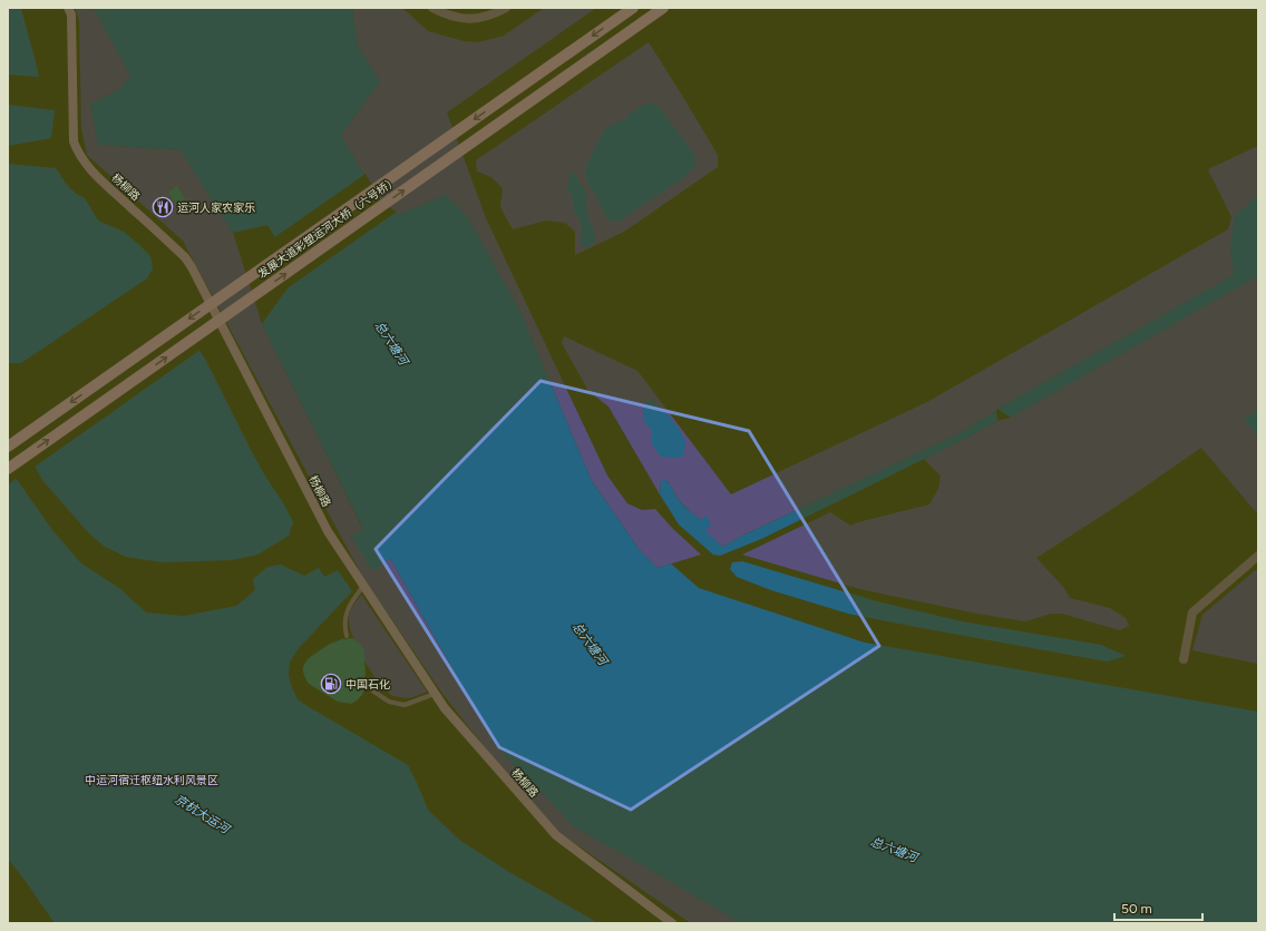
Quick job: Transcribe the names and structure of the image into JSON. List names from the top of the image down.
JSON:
{
  "streets": {
    "main road": ["发展大道彩塑运河大桥（六号桥）"],
    "street": ["杨柳路"]
  },
  "water": ["总六塘河", "京杭大运河"],
  "parks": ["中运河宿迁枢纽水利风景区"],
  "places": {
    "restaurant": ["运河人家农家乐"],
    "fuel station": ["中国石化"]
  },
  "scale_bar": "50 m"
}
